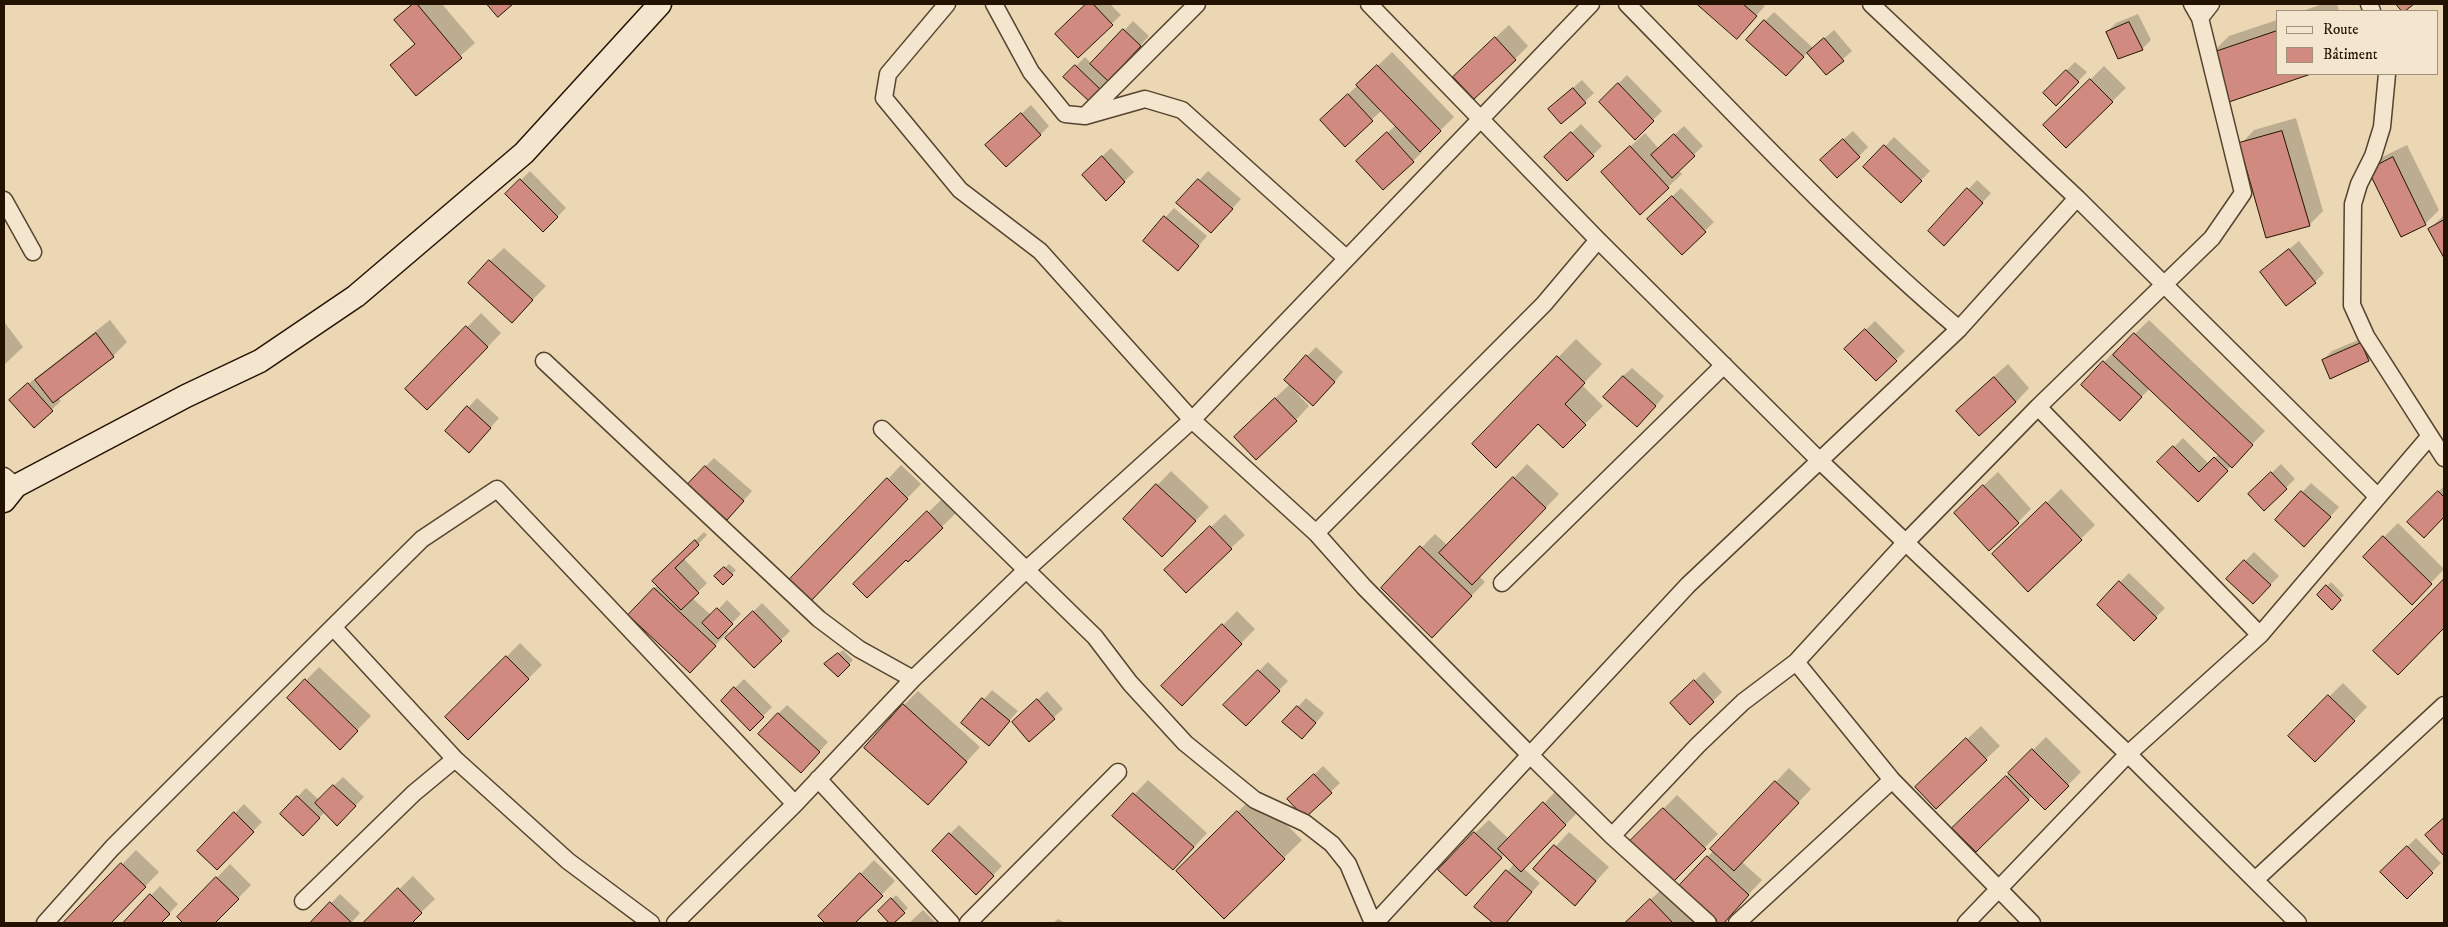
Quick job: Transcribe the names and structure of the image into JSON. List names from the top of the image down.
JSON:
{
  "legend": ["Route", "Bâtiment"]
}
